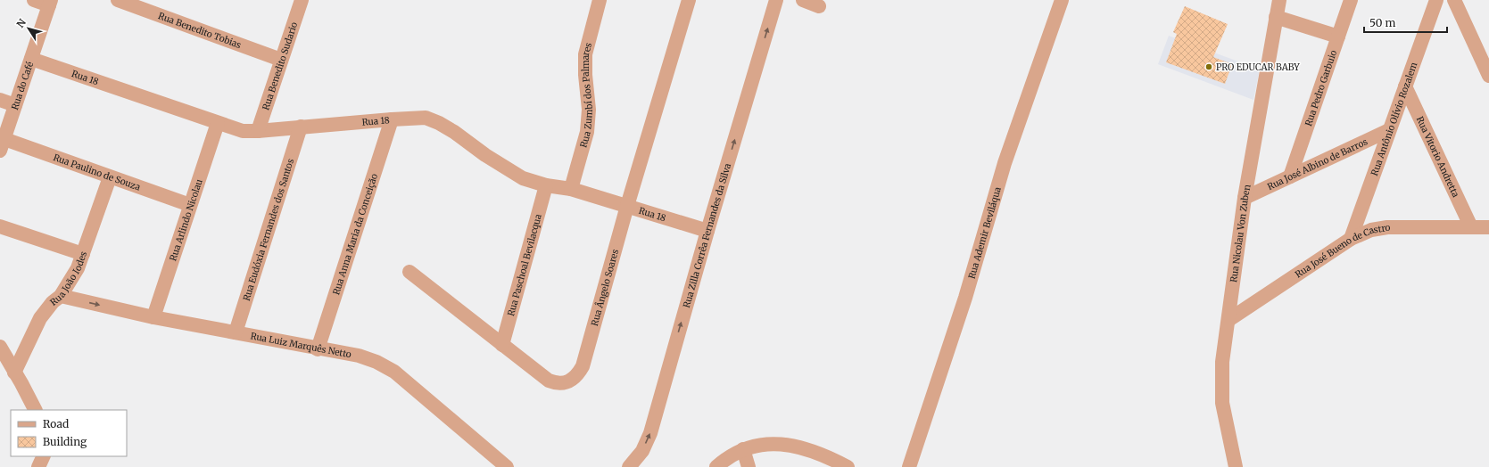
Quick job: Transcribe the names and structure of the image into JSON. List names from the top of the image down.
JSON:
{
  "streets": {
    "street": [
      "Rua Benedito Tobias",
      "Rua Benedito Sudario",
      "Rua 18",
      "Rua do Café",
      "Rua Pedro Garbuio",
      "Rua Zumbí dos Palmares",
      "Rua Antônio Olívio Rozalem",
      "Rua Vitorio Andretta",
      "Rua José Albino de Barros",
      "Rua Paulino de Souza",
      "Rua Arlindo Nicolau",
      "Rua Eudóxia Fernandes dos Santos",
      "Rua Ademir Beviláqua",
      "Rua Nicolau Von Zuben",
      "Rua Anna Maria da Conceição",
      "Rua Zilla Corrêa Fernandes da Silva",
      "Rua José Bueno de Castro",
      "Rua Paschoal Bevilacqua",
      "Rua João Iodes",
      "Rua Ângelo Soares",
      "Rua Luiz Marquês Netto"
    ]
  },
  "crossings": [
    ["Rua Benedito Tobias", "Rua Benedito Sudario"],
    ["Rua Benedito Sudario", "Rua 18"],
    ["Rua 18", "Rua do Café"],
    ["Rua 18", "Rua Zumbí dos Palmares"],
    ["Rua 18", "Rua Arlindo Nicolau"],
    ["Rua 18", "Rua Eudóxia Fernandes dos Santos"],
    ["Rua 18", "Rua Anna Maria da Conceição"],
    ["Rua 18", "Rua Zilla Corrêa Fernandes da Silva"],
    ["Rua 18", "Rua Paschoal Bevilacqua"],
    ["Rua 18", "Rua Ângelo Soares"],
    ["Rua do Café", "Rua Paulino de Souza"],
    ["Rua Pedro Garbuio", "Rua José Albino de Barros"],
    ["Rua Antônio Olívio Rozalem", "Rua Vitorio Andretta"],
    ["Rua Antônio Olívio Rozalem", "Rua José Albino de Barros"],
    ["Rua Antônio Olívio Rozalem", "Rua José Bueno de Castro"],
    ["Rua Vitorio Andretta", "Rua José Bueno de Castro"],
    ["Rua José Albino de Barros", "Rua Nicolau Von Zuben"],
    ["Rua Paulino de Souza", "Rua Arlindo Nicolau"],
    ["Rua Paulino de Souza", "Rua João Iodes"],
    ["Rua Arlindo Nicolau", "Rua Luiz Marquês Netto"],
    ["Rua Eudóxia Fernandes dos Santos", "Rua Luiz Marquês Netto"],
    ["Rua Nicolau Von Zuben", "Rua José Bueno de Castro"],
    ["Rua Anna Maria da Conceição", "Rua Luiz Marquês Netto"],
    ["Rua Paschoal Bevilacqua", "Rua Ângelo Soares"],
    ["Rua João Iodes", "Rua Luiz Marquês Netto"]
  ],
  "one_way": ["Rua Zilla Corrêa Fernandes da Silva"],
  "places": ["PRO EDUCAR BABY"],
  "legend": ["Road", "Building"],
  "scale_bar": "50 m",
  "north": "top left"
}
